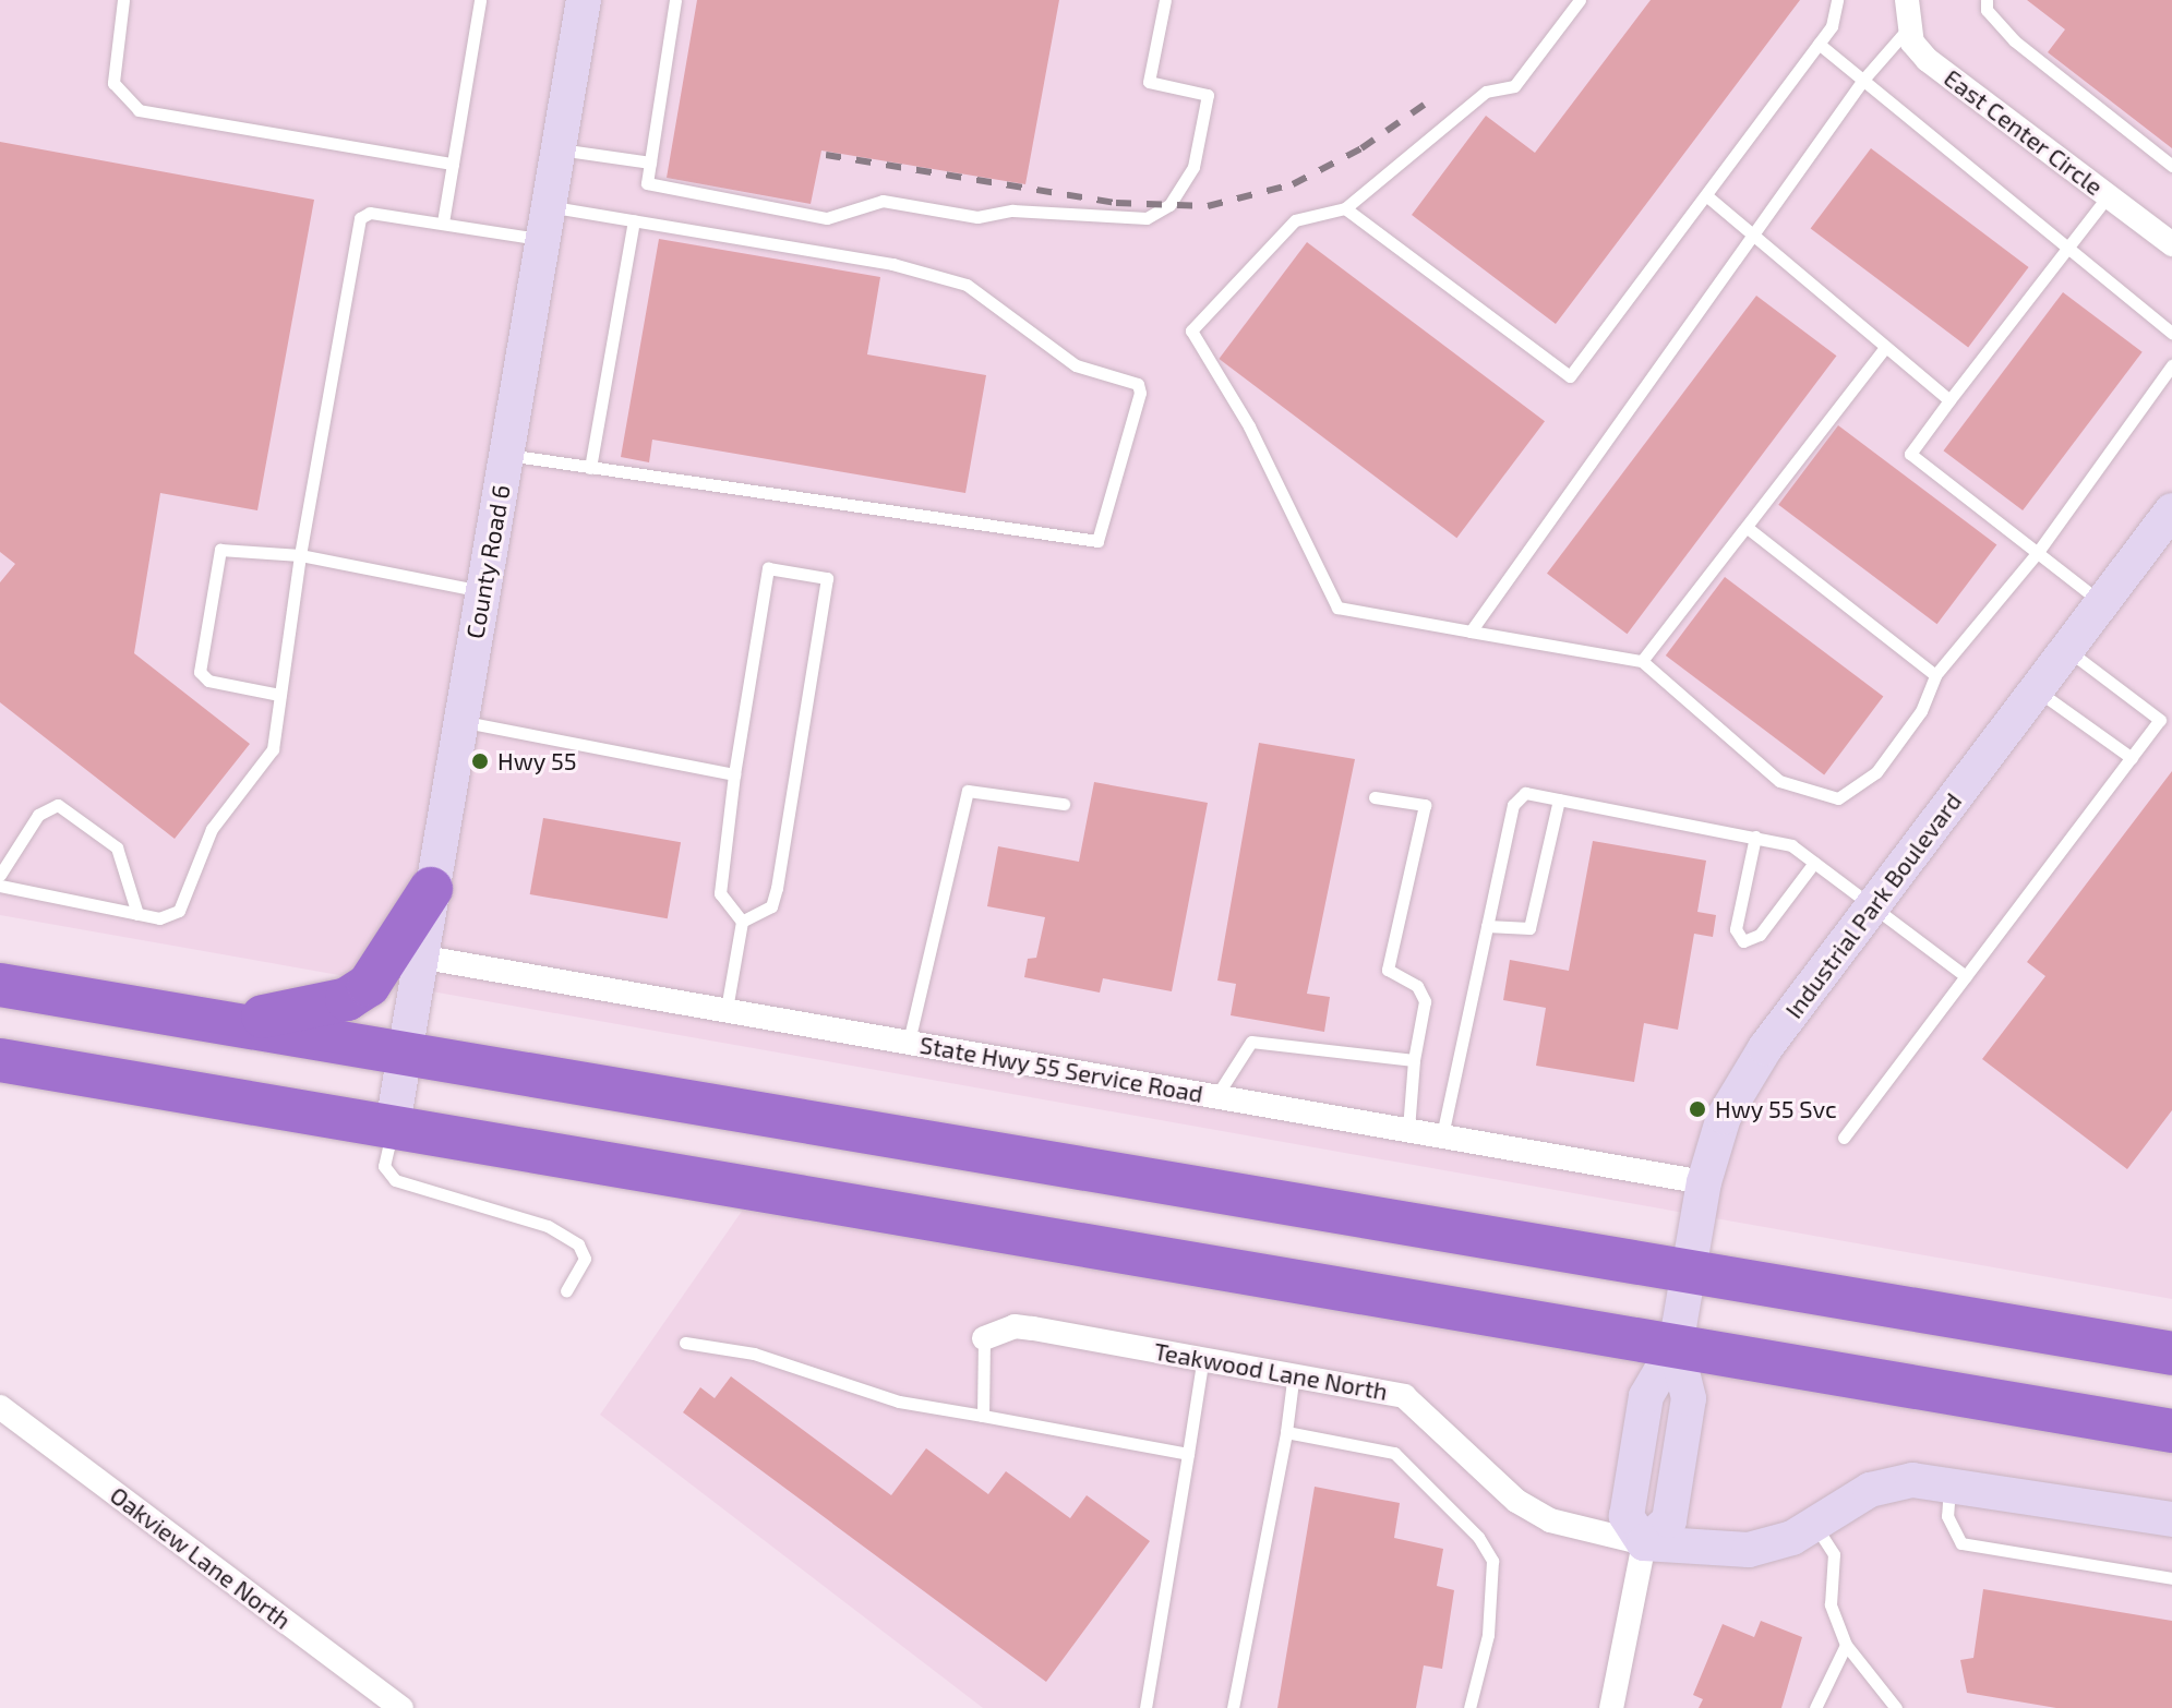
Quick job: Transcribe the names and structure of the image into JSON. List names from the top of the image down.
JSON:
{
  "streets": {
    "street": [
      "East Center Circle",
      "County Road 6",
      "Industrial Park Boulevard",
      "State Hwy 55 Service Road",
      "Teakwood Lane North",
      "Oakview Lane North"
    ]
  },
  "crossings": [
    ["County Road 6", "State Hwy 55 Service Road"],
    ["Industrial Park Boulevard", "State Hwy 55 Service Road"],
    ["Industrial Park Boulevard", "Teakwood Lane North"]
  ],
  "places": ["Hwy 55", "Hwy 55 Svc"]
}
